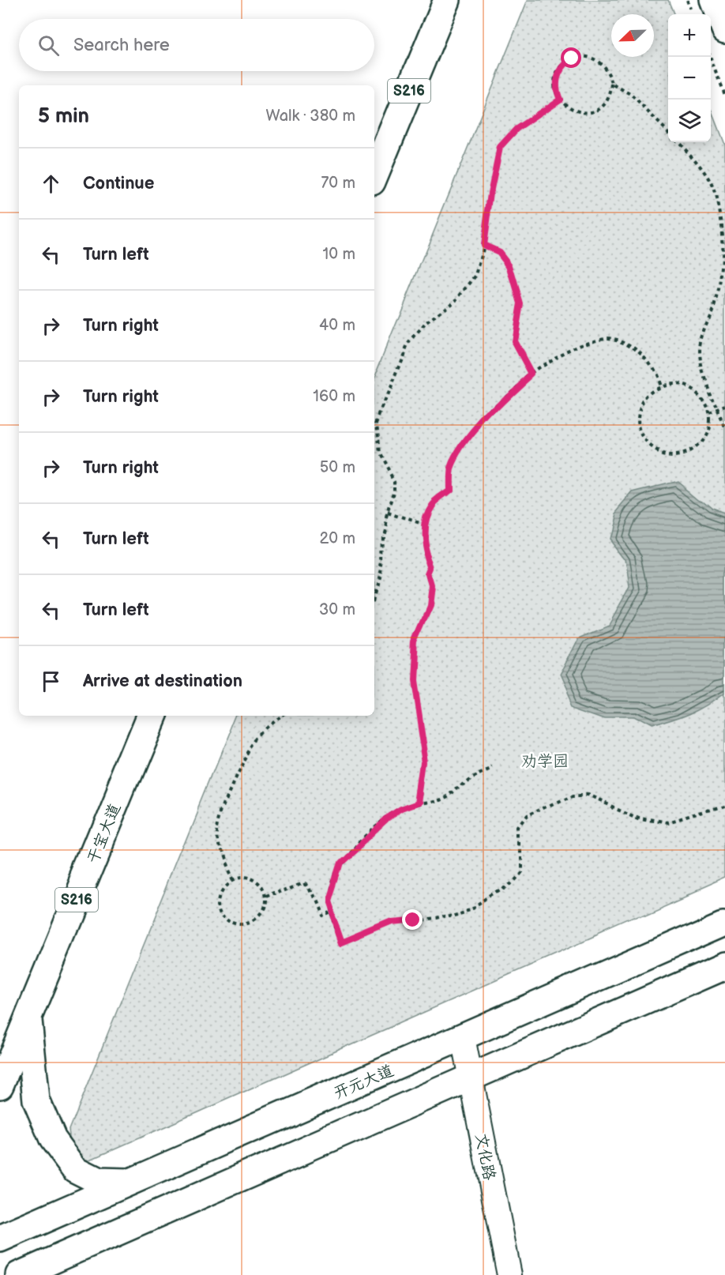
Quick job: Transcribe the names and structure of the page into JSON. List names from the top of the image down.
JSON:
{
  "streets": {
    "main road": ["S216", "干宝大道", "开元大道"],
    "street": ["文化路"]
  },
  "crossings": [
    ["开元大道", "文化路"]
  ],
  "parks": ["劝学园"],
  "north": "bottom left",
  "page": {
    "map_buttons": ["+", "−"],
    "search": "Search here",
    "heading": ["5 min", "Walk · 380 m"],
    "list": [
      ["Continue", "70 m"],
      ["Turn left", "10 m"],
      ["Turn right", "40 m"],
      ["Turn right", "160 m"],
      ["Turn right", "50 m"],
      ["Turn left", "20 m"],
      ["Turn left", "30 m"],
      "Arrive at destination"
    ]
  }
}
